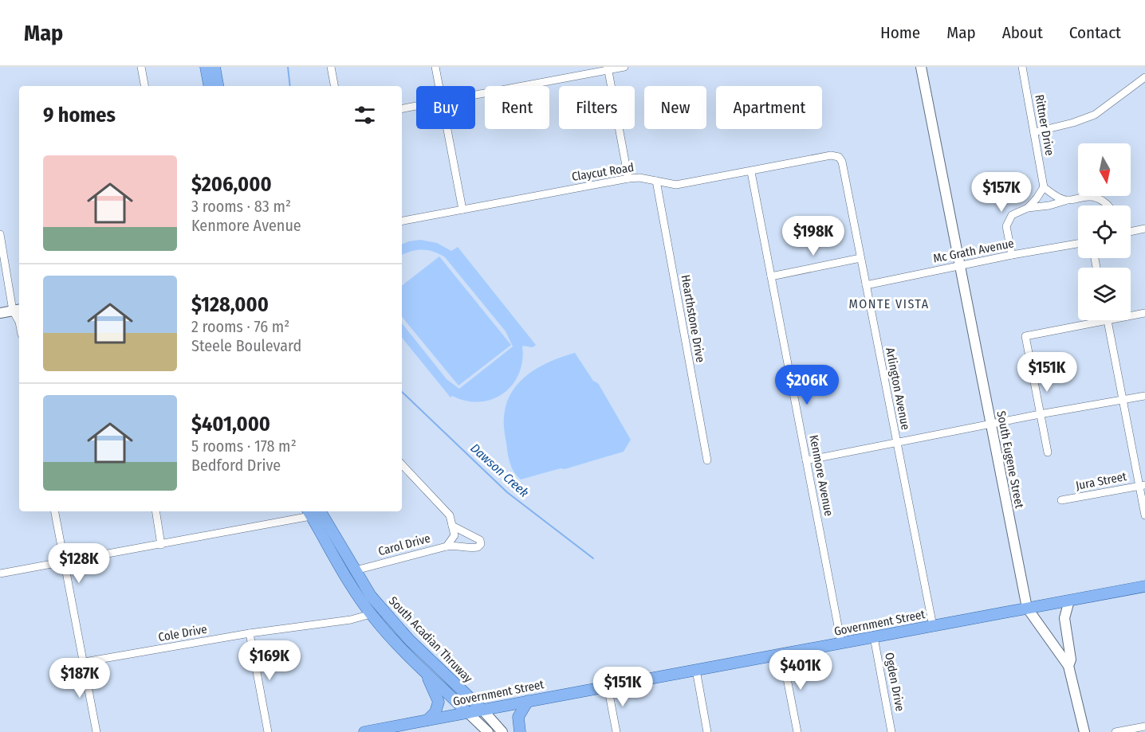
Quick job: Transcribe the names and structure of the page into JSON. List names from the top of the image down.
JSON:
{
  "streets": {
    "main road": ["Government Street", "South Acadian Thruway"],
    "street": [
      "Rittner Drive",
      "Claycut Road",
      "Mc Grath Avenue",
      "Hearthstone Drive",
      "Arlington Avenue",
      "South Eugene Street",
      "Kenmore Avenue",
      "Jura Street",
      "Carol Drive",
      "Cole Drive",
      "Ogden Drive"
    ]
  },
  "crossings": [
    ["Claycut Road", "Hearthstone Drive"],
    ["Claycut Road", "Arlington Avenue"],
    ["Claycut Road", "Kenmore Avenue"],
    ["Mc Grath Avenue", "Arlington Avenue"],
    ["Mc Grath Avenue", "South Eugene Street"],
    ["Arlington Avenue", "Government Street"],
    ["South Eugene Street", "Government Street"],
    ["Kenmore Avenue", "Government Street"],
    ["Carol Drive", "South Acadian Thruway"],
    ["Government Street", "South Acadian Thruway"],
    ["Government Street", "Ogden Drive"],
    ["Cole Drive", "South Acadian Thruway"]
  ],
  "districts": ["MONTE VISTA"],
  "water": ["Dawson Creek"],
  "north": "bottom",
  "page": {
    "header": "Map",
    "nav": [
      "Home",
      "Map",
      "About",
      "Contact"
    ],
    "chip": [
      "Buy",
      "Rent",
      "Filters",
      "New",
      "Apartment"
    ],
    "heading": "9 homes",
    "list": [
      {
        "name": "$206,000",
        "note": "3 rooms · 83 m² · Kenmore Avenue"
      },
      {
        "name": "$128,000",
        "note": "2 rooms · 76 m² · Steele Boulevard"
      },
      {
        "name": "$401,000",
        "note": "5 rooms · 178 m² · Bedford Drive"
      }
    ],
    "price": [
      "$157K",
      "$198K",
      "$151K",
      "$206K",
      "$128K",
      "$169K",
      "$401K",
      "$187K",
      "$151K"
    ]
  }
}
